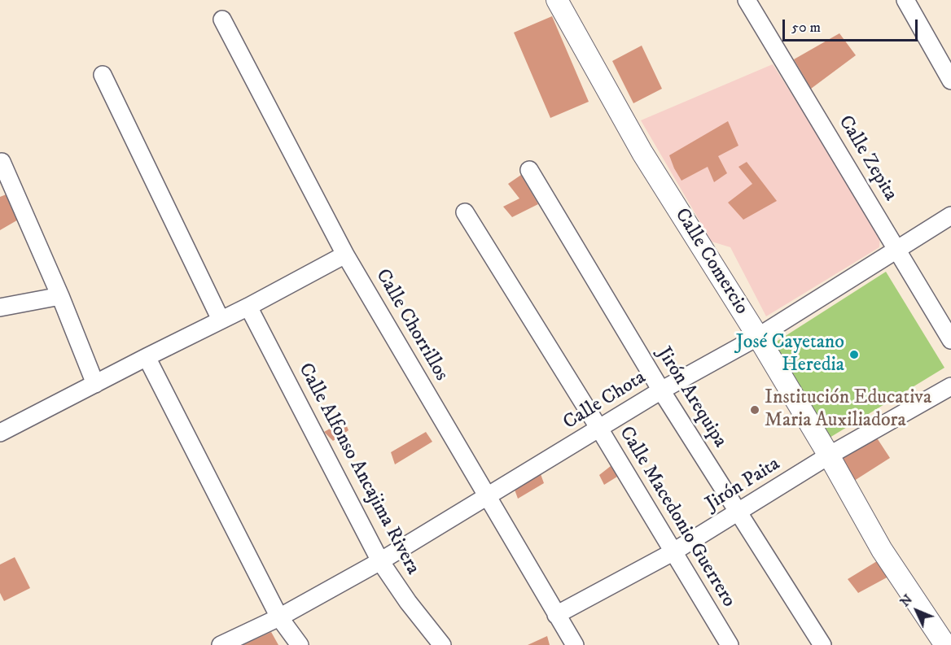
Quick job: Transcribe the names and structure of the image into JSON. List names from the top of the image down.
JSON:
{
  "streets": {
    "street": [
      "Calle Zepita",
      "Calle Comercio",
      "Calle Chorrillos",
      "Jirón Arequipa",
      "Calle Chota",
      "Calle Alfonso Ancajima Rivera",
      "Jirón Paita",
      "Calle Macedonio Guerrero"
    ]
  },
  "crossings": [
    ["Calle Zepita", "Calle Chota"],
    ["Calle Comercio", "Calle Chota"],
    ["Calle Comercio", "Jirón Paita"],
    ["Calle Chorrillos", "Calle Chota"],
    ["Calle Chorrillos", "Jirón Paita"],
    ["Jirón Arequipa", "Calle Chota"],
    ["Jirón Arequipa", "Jirón Paita"],
    ["Calle Chota", "Calle Alfonso Ancajima Rivera"],
    ["Calle Chota", "Calle Macedonio Guerrero"],
    ["Jirón Paita", "Calle Macedonio Guerrero"]
  ],
  "places": ["José Cayetano Heredia", "Institución Educativa Maria Auxiliadora"],
  "scale_bar": "50 m",
  "north": "top left"
}
